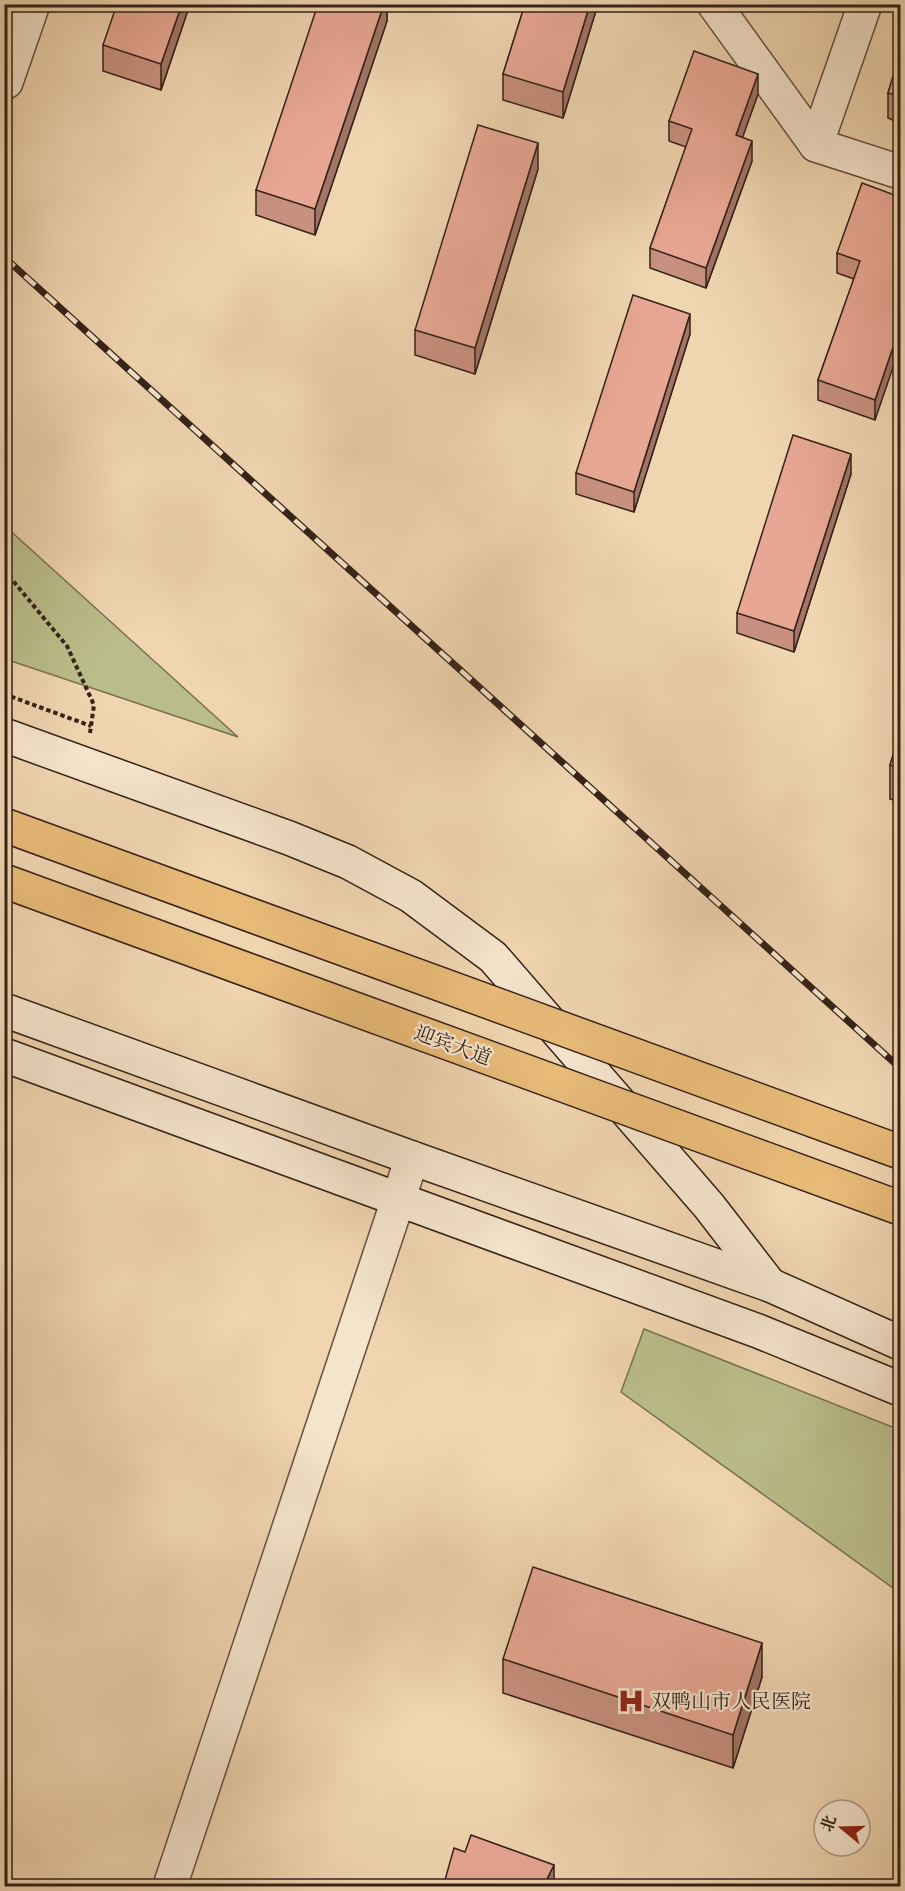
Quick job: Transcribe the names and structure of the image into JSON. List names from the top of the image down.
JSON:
{
  "streets": {
    "main road": ["迎宾大道"]
  },
  "places": {
    "hospital": ["双鸭山市人民医院"]
  },
  "north": "left"
}
